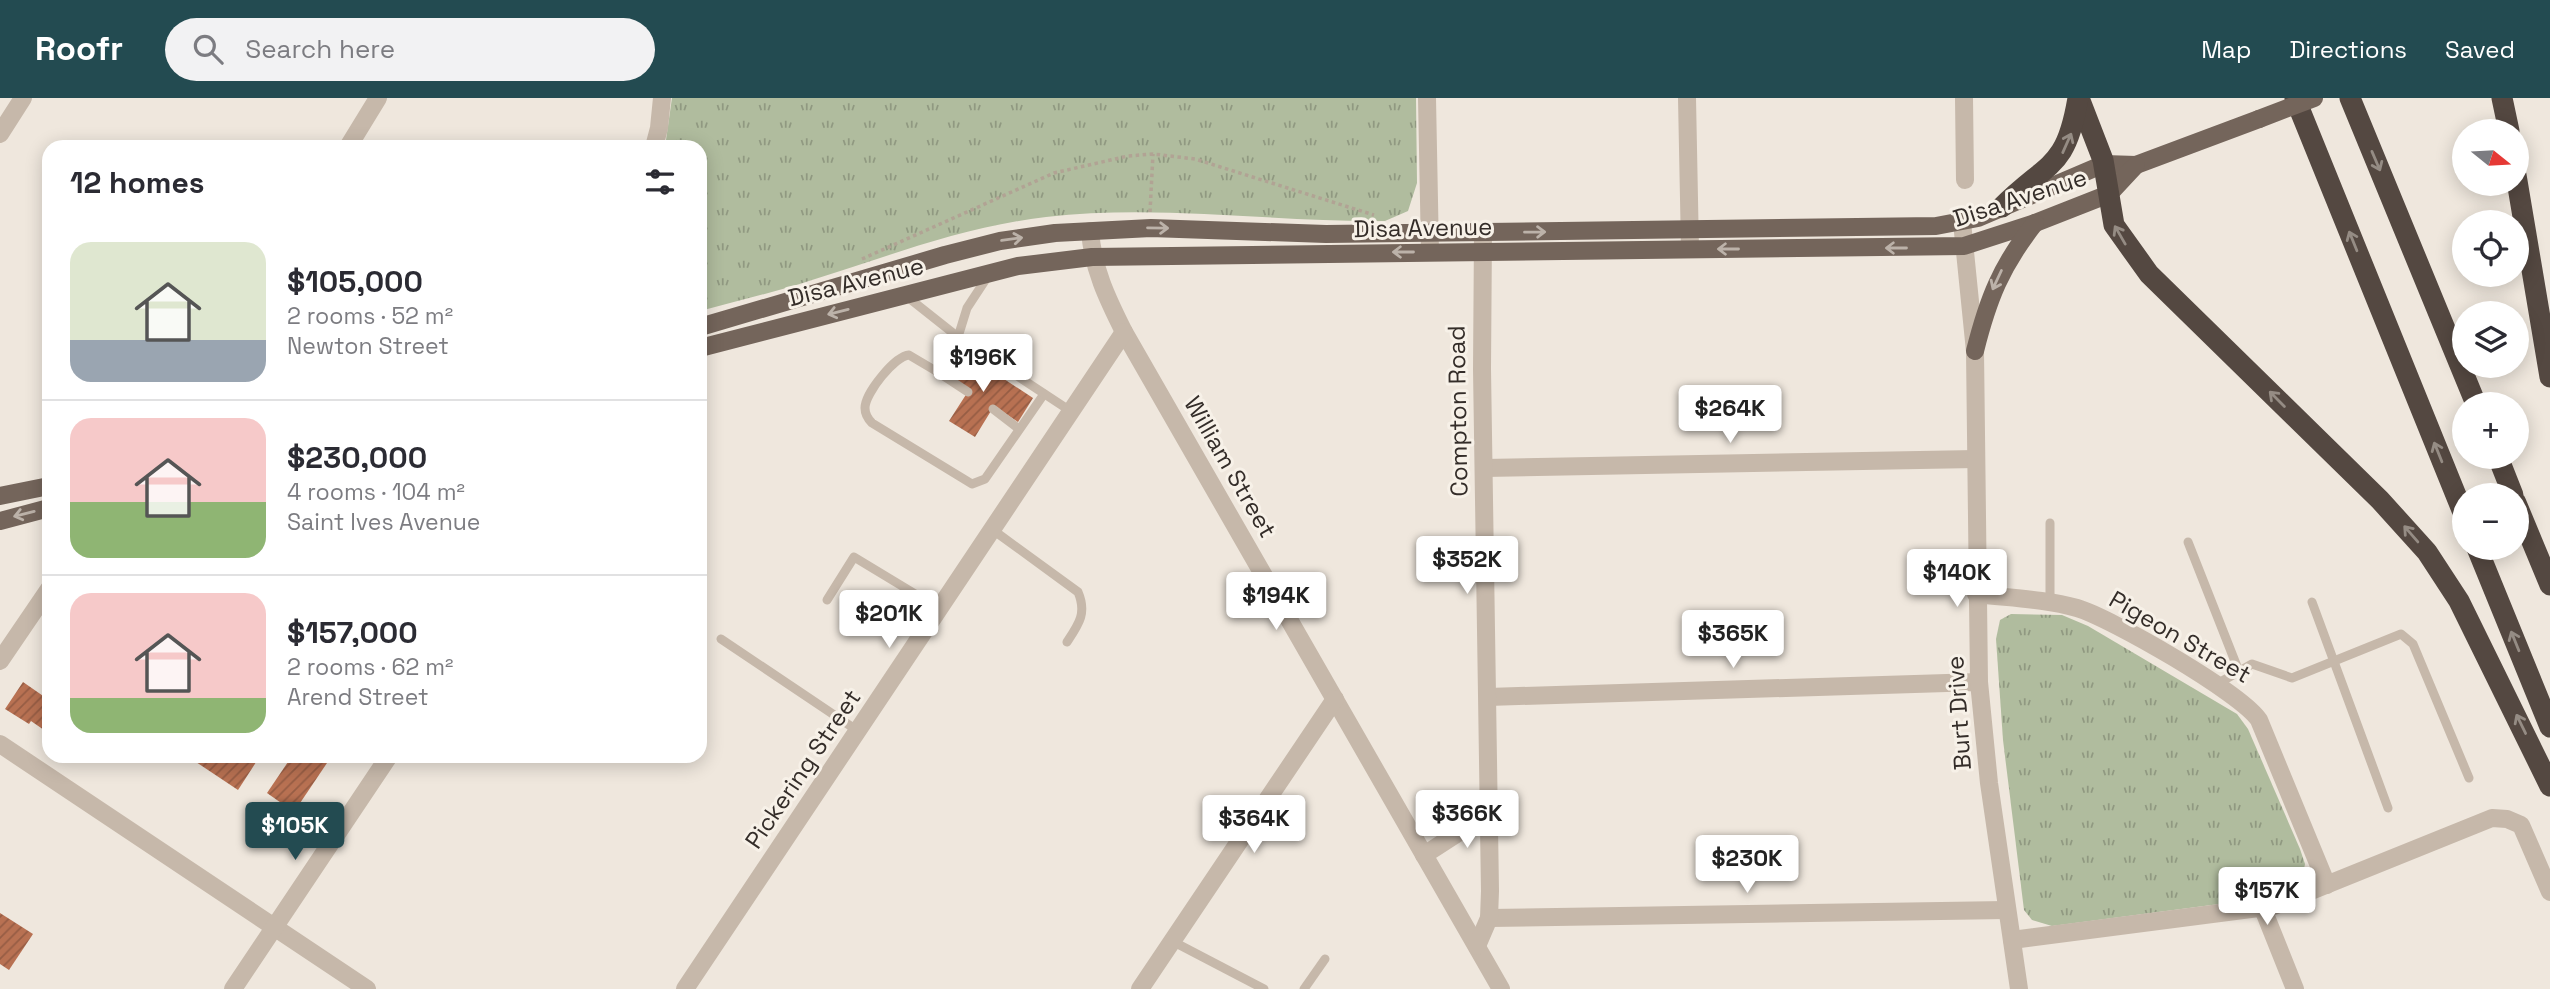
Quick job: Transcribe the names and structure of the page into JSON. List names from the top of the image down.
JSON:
{
  "streets": {
    "main road": ["Disa Avenue"],
    "street": [
      "Compton Road",
      "William Street",
      "Pigeon Street",
      "Burt Drive",
      "Pickering Street"
    ]
  },
  "crossings": [
    ["Disa Avenue", "Compton Road"],
    ["Disa Avenue", "William Street"],
    ["Disa Avenue", "Burt Drive"],
    ["Compton Road", "William Street"],
    ["William Street", "Pickering Street"],
    ["Pigeon Street", "Burt Drive"]
  ],
  "north": "right",
  "page": {
    "header": "Roofr",
    "search": "Search here",
    "nav": ["Map", "Directions", "Saved"],
    "map_buttons": ["+", "−"],
    "heading": "12 homes",
    "list": [
      {
        "name": "$105,000",
        "note": "2 rooms · 52 m² · Newton Street"
      },
      {
        "name": "$230,000",
        "note": "4 rooms · 104 m² · Saint Ives Avenue"
      },
      {
        "name": "$157,000",
        "note": "2 rooms · 62 m² · Arend Street"
      }
    ],
    "price": [
      "$196K",
      "$264K",
      "$352K",
      "$140K",
      "$194K",
      "$201K",
      "$365K",
      "$366K",
      "$364K",
      "$105K",
      "$230K",
      "$157K"
    ]
  }
}
